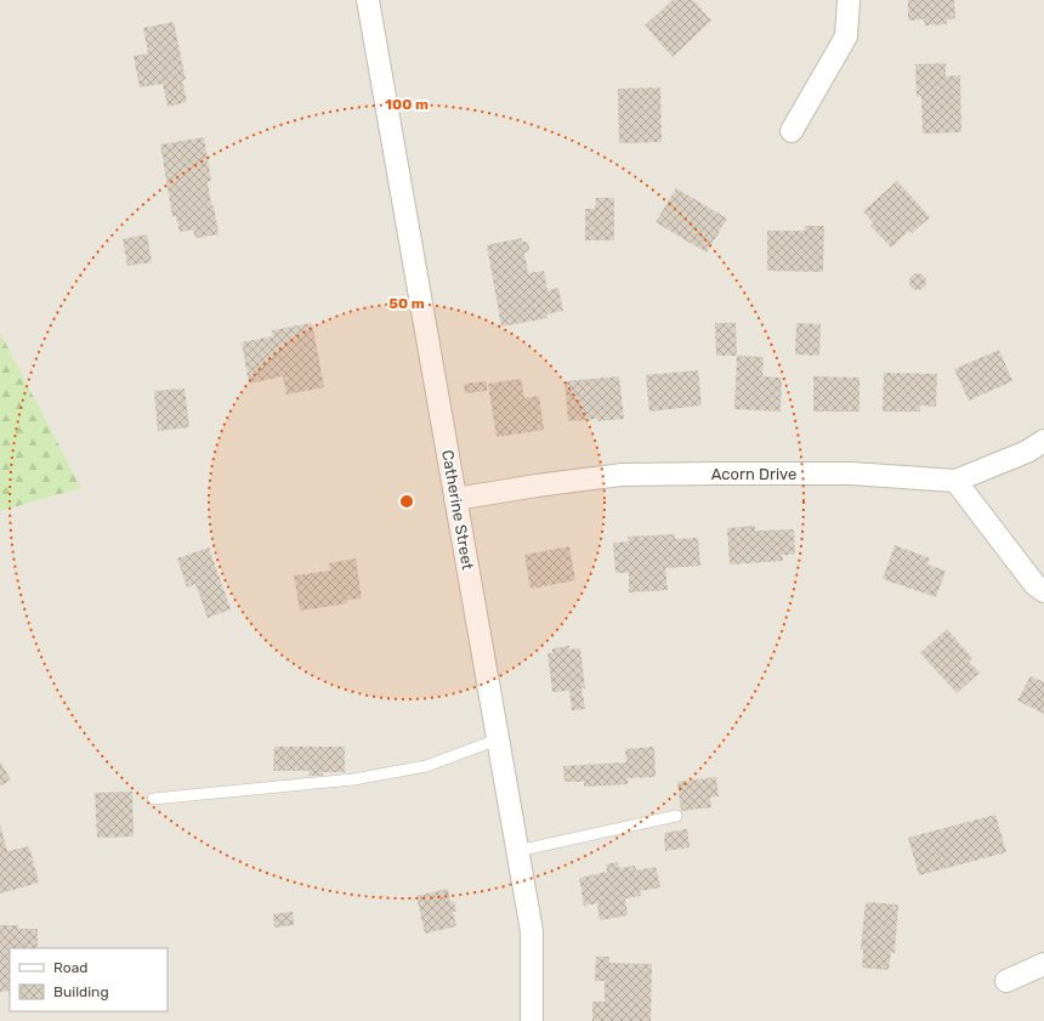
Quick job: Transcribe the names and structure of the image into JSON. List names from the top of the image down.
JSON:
{
  "streets": {
    "street": ["Acorn Drive", "Catherine Street"]
  },
  "crossings": [
    ["Acorn Drive", "Catherine Street"]
  ],
  "legend": ["Road", "Building"],
  "rings": ["100 m", "50 m"]
}
